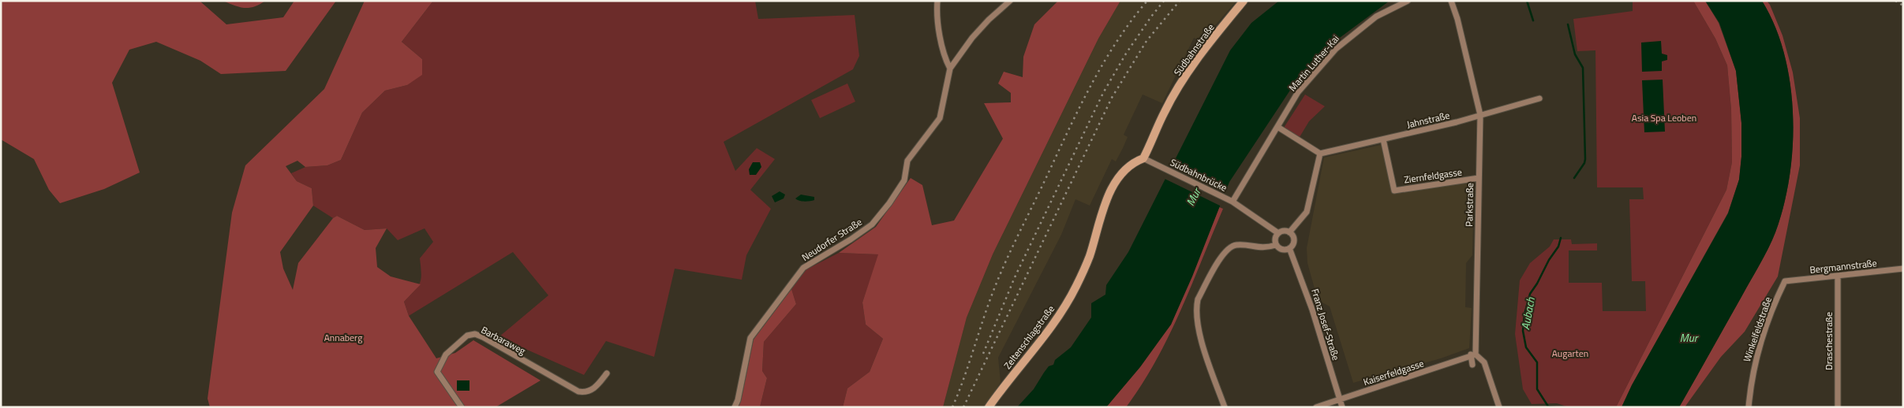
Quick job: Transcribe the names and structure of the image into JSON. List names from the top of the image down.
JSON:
{
  "streets": {
    "main road": ["Südbahnstraße", "Zeltenschlagstraße"],
    "street": [
      "Martin Luther-Kai",
      "Jahnstraße",
      "Südbahnbrücke",
      "Ziernfeldgasse",
      "Parkstraße",
      "Neudorfer Straße",
      "Bergmannstraße",
      "Franz Josef-Straße",
      "Winkelfeldstraße",
      "Barbaraweg",
      "Draschestraße",
      "Kaiserfeldgasse"
    ]
  },
  "crossings": [
    ["Südbahnstraße", "Südbahnbrücke"],
    ["Südbahnstraße", "Zeltenschlagstraße"],
    ["Martin Luther-Kai", "Südbahnbrücke"],
    ["Jahnstraße", "Ziernfeldgasse"],
    ["Jahnstraße", "Parkstraße"],
    ["Südbahnbrücke", "Franz Josef-Straße"],
    ["Südbahnbrücke", "Zeltenschlagstraße"],
    ["Ziernfeldgasse", "Parkstraße"],
    ["Parkstraße", "Kaiserfeldgasse"],
    ["Bergmannstraße", "Winkelfeldstraße"],
    ["Bergmannstraße", "Draschestraße"],
    ["Franz Josef-Straße", "Kaiserfeldgasse"]
  ],
  "water": ["Mur", "Aubach"],
  "parks": ["Asia Spa Leoben", "Annaberg", "Augarten"]
}
